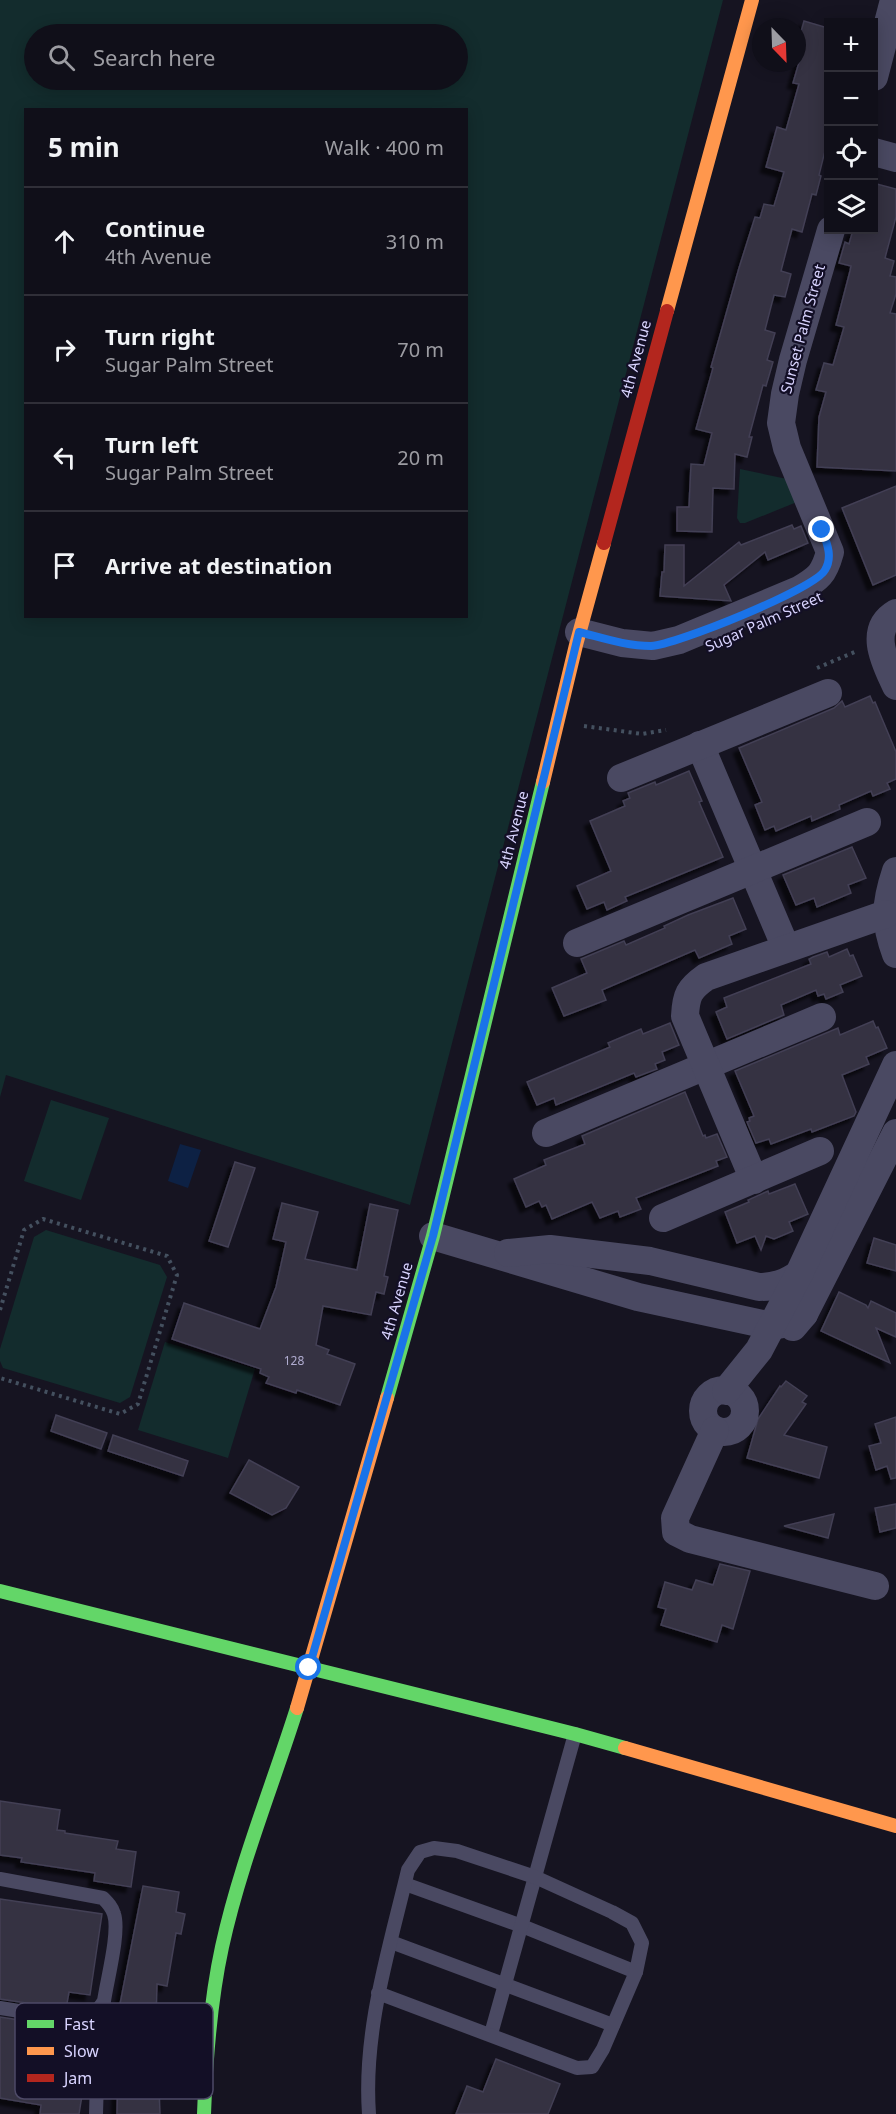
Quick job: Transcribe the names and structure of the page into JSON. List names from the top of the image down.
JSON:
{
  "streets": {
    "street": ["Sunset Palm Street", "4th Avenue", "Sugar Palm Street"]
  },
  "crossings": [
    ["Sunset Palm Street", "Sugar Palm Street"],
    ["4th Avenue", "Sugar Palm Street"]
  ],
  "house_numbers": ["128"],
  "legend": ["Fast", "Slow", "Jam"],
  "north": "bottom right",
  "page": {
    "map_buttons": ["+", "−"],
    "search": "Search here",
    "heading": ["5 min", "Walk · 400 m"],
    "list": [
      ["Continue", "4th Avenue", "310 m"],
      ["Turn right", "Sugar Palm Street", "70 m"],
      ["Turn left", "Sugar Palm Street", "20 m"],
      "Arrive at destination"
    ]
  }
}
